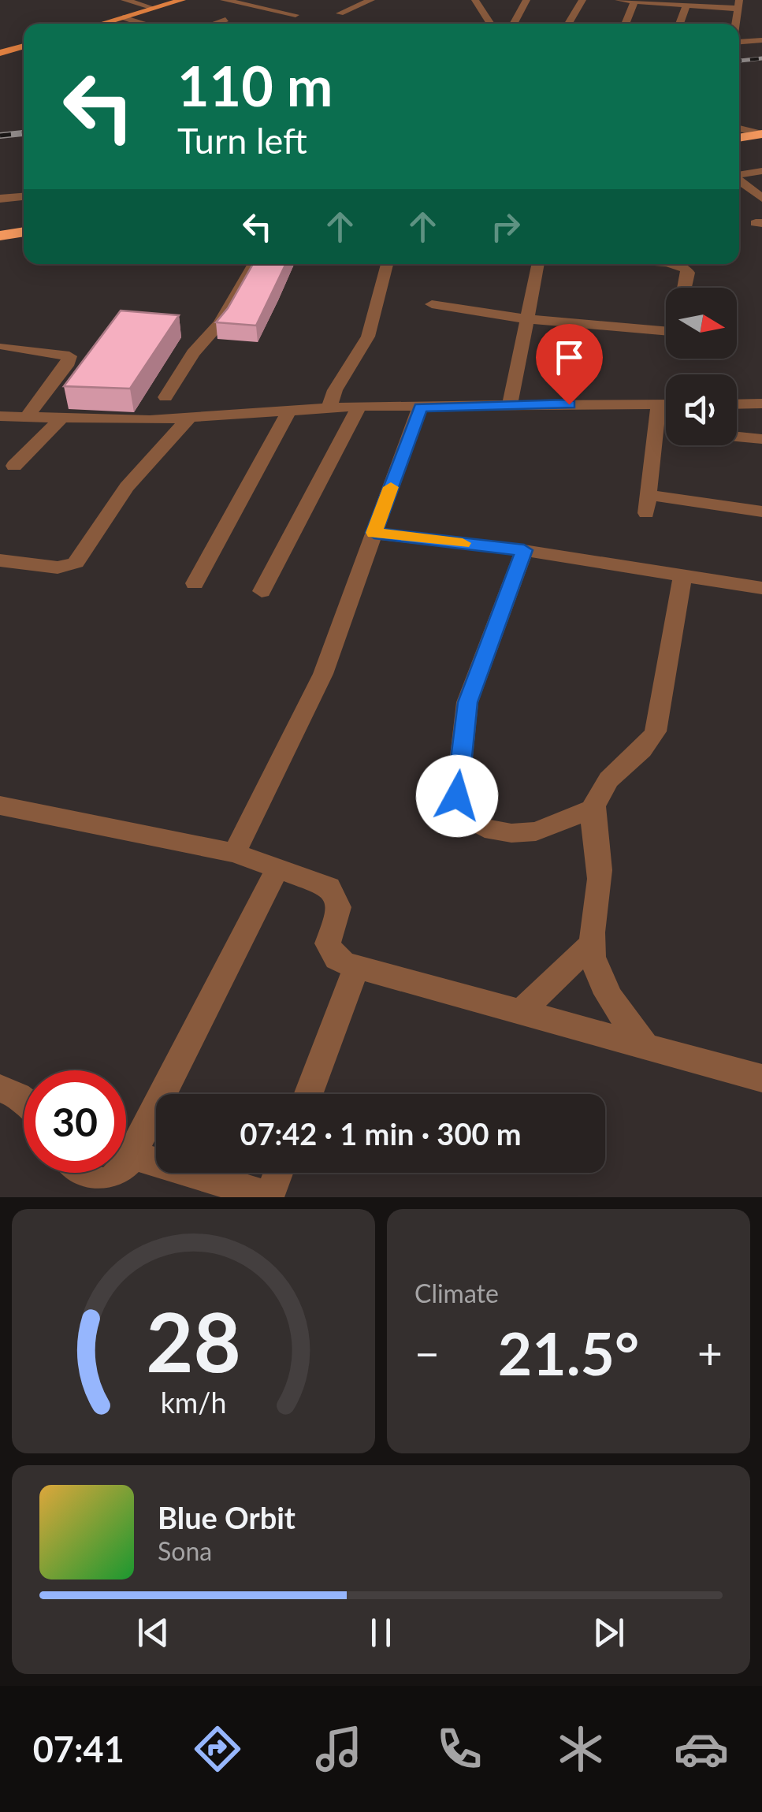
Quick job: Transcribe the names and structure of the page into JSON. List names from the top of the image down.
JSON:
{
  "north": "right",
  "page": {
    "turn": ["110 m", "Turn left"],
    "limit": "30",
    "trip": "07:42 · 1 min · 300 m",
    "tile": "Climate",
    "heat": ["−", "21.5°", "+"],
    "song": ["Blue Orbit", "Sona"],
    "tabs": "07:41",
    "gauge": ["28", "km/h"]
  }
}
